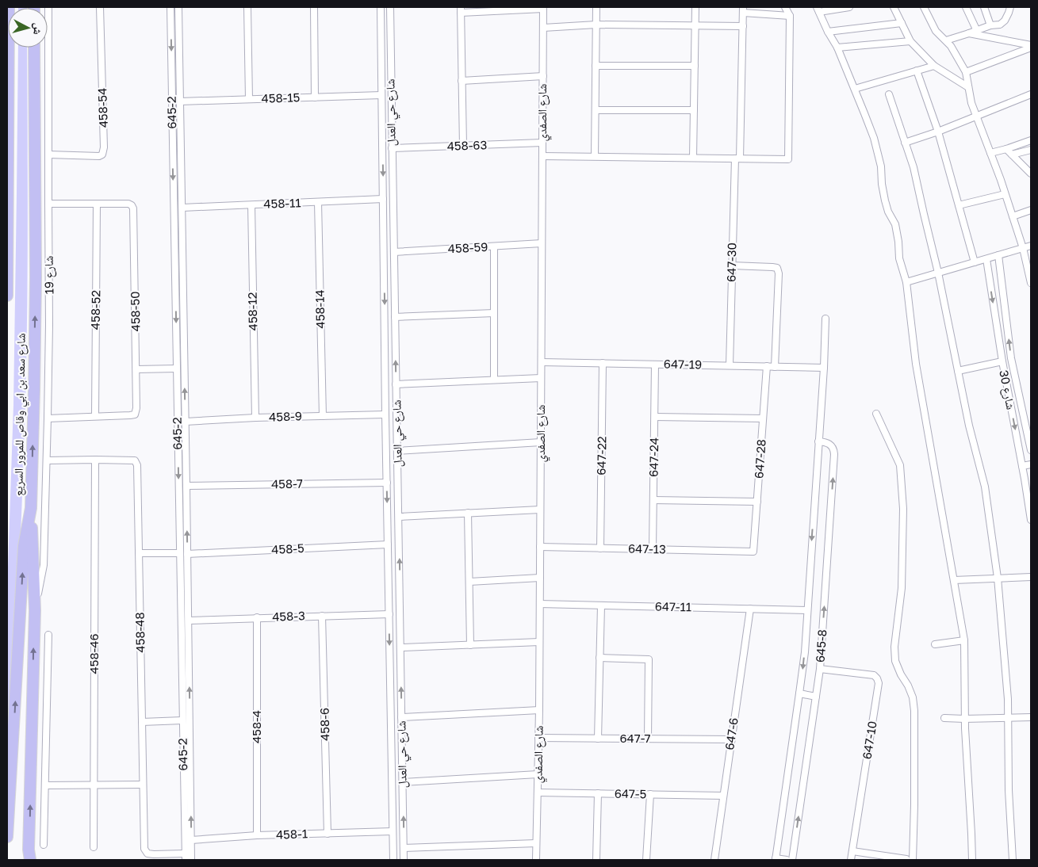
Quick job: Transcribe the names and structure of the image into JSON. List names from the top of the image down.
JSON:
{
  "streets": {
    "highway": ["شارع سعد بن ابي وقاص للمرور السريع"],
    "street": [
      "458-15",
      "458-54",
      "645-2",
      "شارع حي العدل",
      "شارع الصفدي",
      "458-63",
      "458-11",
      "458-59",
      "647-30",
      "شارع 19",
      "458-14",
      "458-52",
      "458-50",
      "458-12",
      "647-19",
      "شارع 30",
      "458-9",
      "647-22",
      "647-24",
      "647-28",
      "458-7",
      "458-5",
      "647-13",
      "647-11",
      "458-3",
      "458-48",
      "645-8",
      "458-46",
      "458-6",
      "458-4",
      "647-6",
      "647-7",
      "647-10",
      "647-5",
      "458-1"
    ]
  },
  "crossings": [
    ["458-15", "645-2"],
    ["458-15", "شارع حي العدل"],
    ["458-54", "شارع 19"],
    ["645-2", "458-11"],
    ["645-2", "458-9"],
    ["645-2", "458-7"],
    ["645-2", "458-5"],
    ["645-2", "458-3"],
    ["645-2", "458-48"],
    ["645-2", "458-1"],
    ["شارع حي العدل", "458-63"],
    ["شارع حي العدل", "458-11"],
    ["شارع حي العدل", "458-59"],
    ["شارع حي العدل", "458-9"],
    ["شارع حي العدل", "458-7"],
    ["شارع حي العدل", "458-5"],
    ["شارع حي العدل", "458-3"],
    ["شارع حي العدل", "458-1"],
    ["شارع الصفدي", "458-63"],
    ["شارع الصفدي", "458-59"],
    ["شارع الصفدي", "647-19"],
    ["شارع الصفدي", "647-13"],
    ["شارع الصفدي", "647-11"],
    ["شارع الصفدي", "647-7"],
    ["شارع الصفدي", "647-5"],
    ["458-11", "458-14"],
    ["458-11", "458-12"],
    ["647-30", "647-19"],
    ["شارع 19", "458-50"],
    ["شارع 19", "458-48"],
    ["458-14", "458-9"],
    ["458-52", "458-50"],
    ["458-12", "458-9"],
    ["647-19", "647-22"],
    ["647-19", "647-24"],
    ["647-19", "647-28"],
    ["647-19", "645-8"],
    ["647-22", "647-13"],
    ["647-24", "647-13"],
    ["647-28", "647-13"],
    ["647-11", "645-8"],
    ["647-11", "647-6"],
    ["458-3", "458-6"],
    ["458-3", "458-4"],
    ["458-48", "458-46"],
    ["645-8", "647-10"],
    ["458-6", "458-1"],
    ["458-4", "458-1"],
    ["647-6", "647-7"],
    ["647-6", "647-5"]
  ],
  "north": "right"
}
